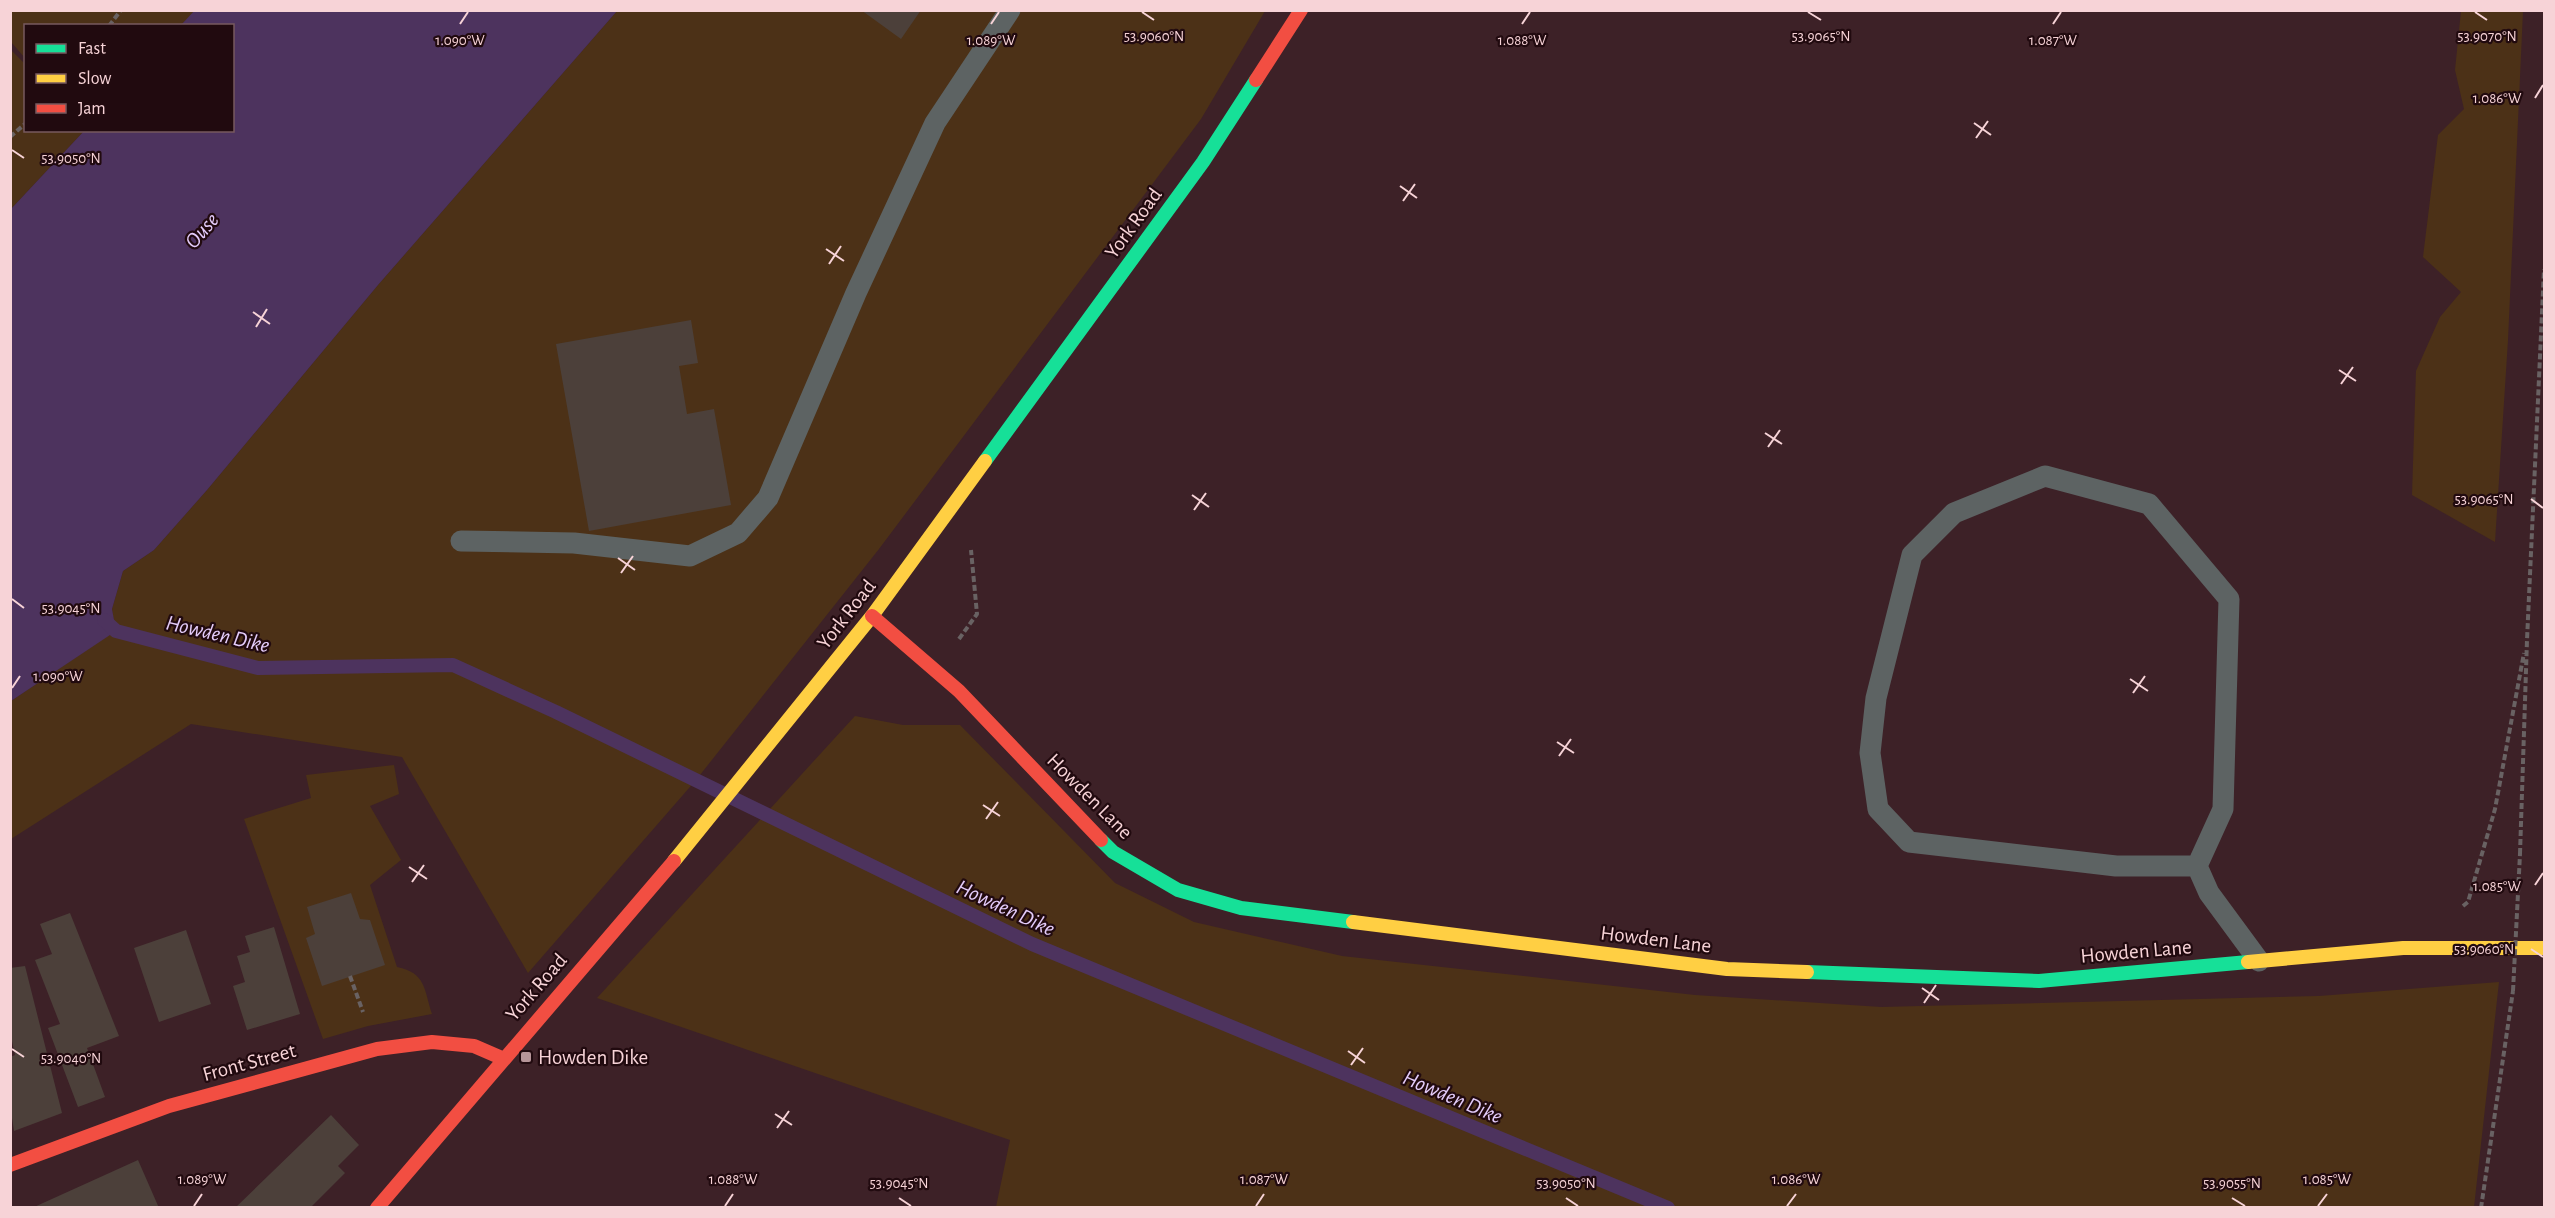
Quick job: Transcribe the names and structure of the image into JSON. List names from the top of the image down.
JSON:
{
  "streets": {
    "street": ["York Road", "Howden Lane", "Front Street"]
  },
  "crossings": [
    ["York Road", "Howden Lane"],
    ["York Road", "Front Street"]
  ],
  "water": ["Ouse", "Howden Dike"],
  "places": {
    "transit": ["Howden Dike"]
  },
  "legend": ["Fast", "Slow", "Jam"],
  "coordinates": [
    "53.9060°N",
    "53.9065°N",
    "53.9070°N",
    "1.090°W",
    "1.089°W",
    "1.088°W",
    "1.087°W",
    "1.086°W",
    "53.9050°N",
    "53.9045°N",
    "1.085°W",
    "53.9040°N",
    "53.9055°N"
  ]
}
